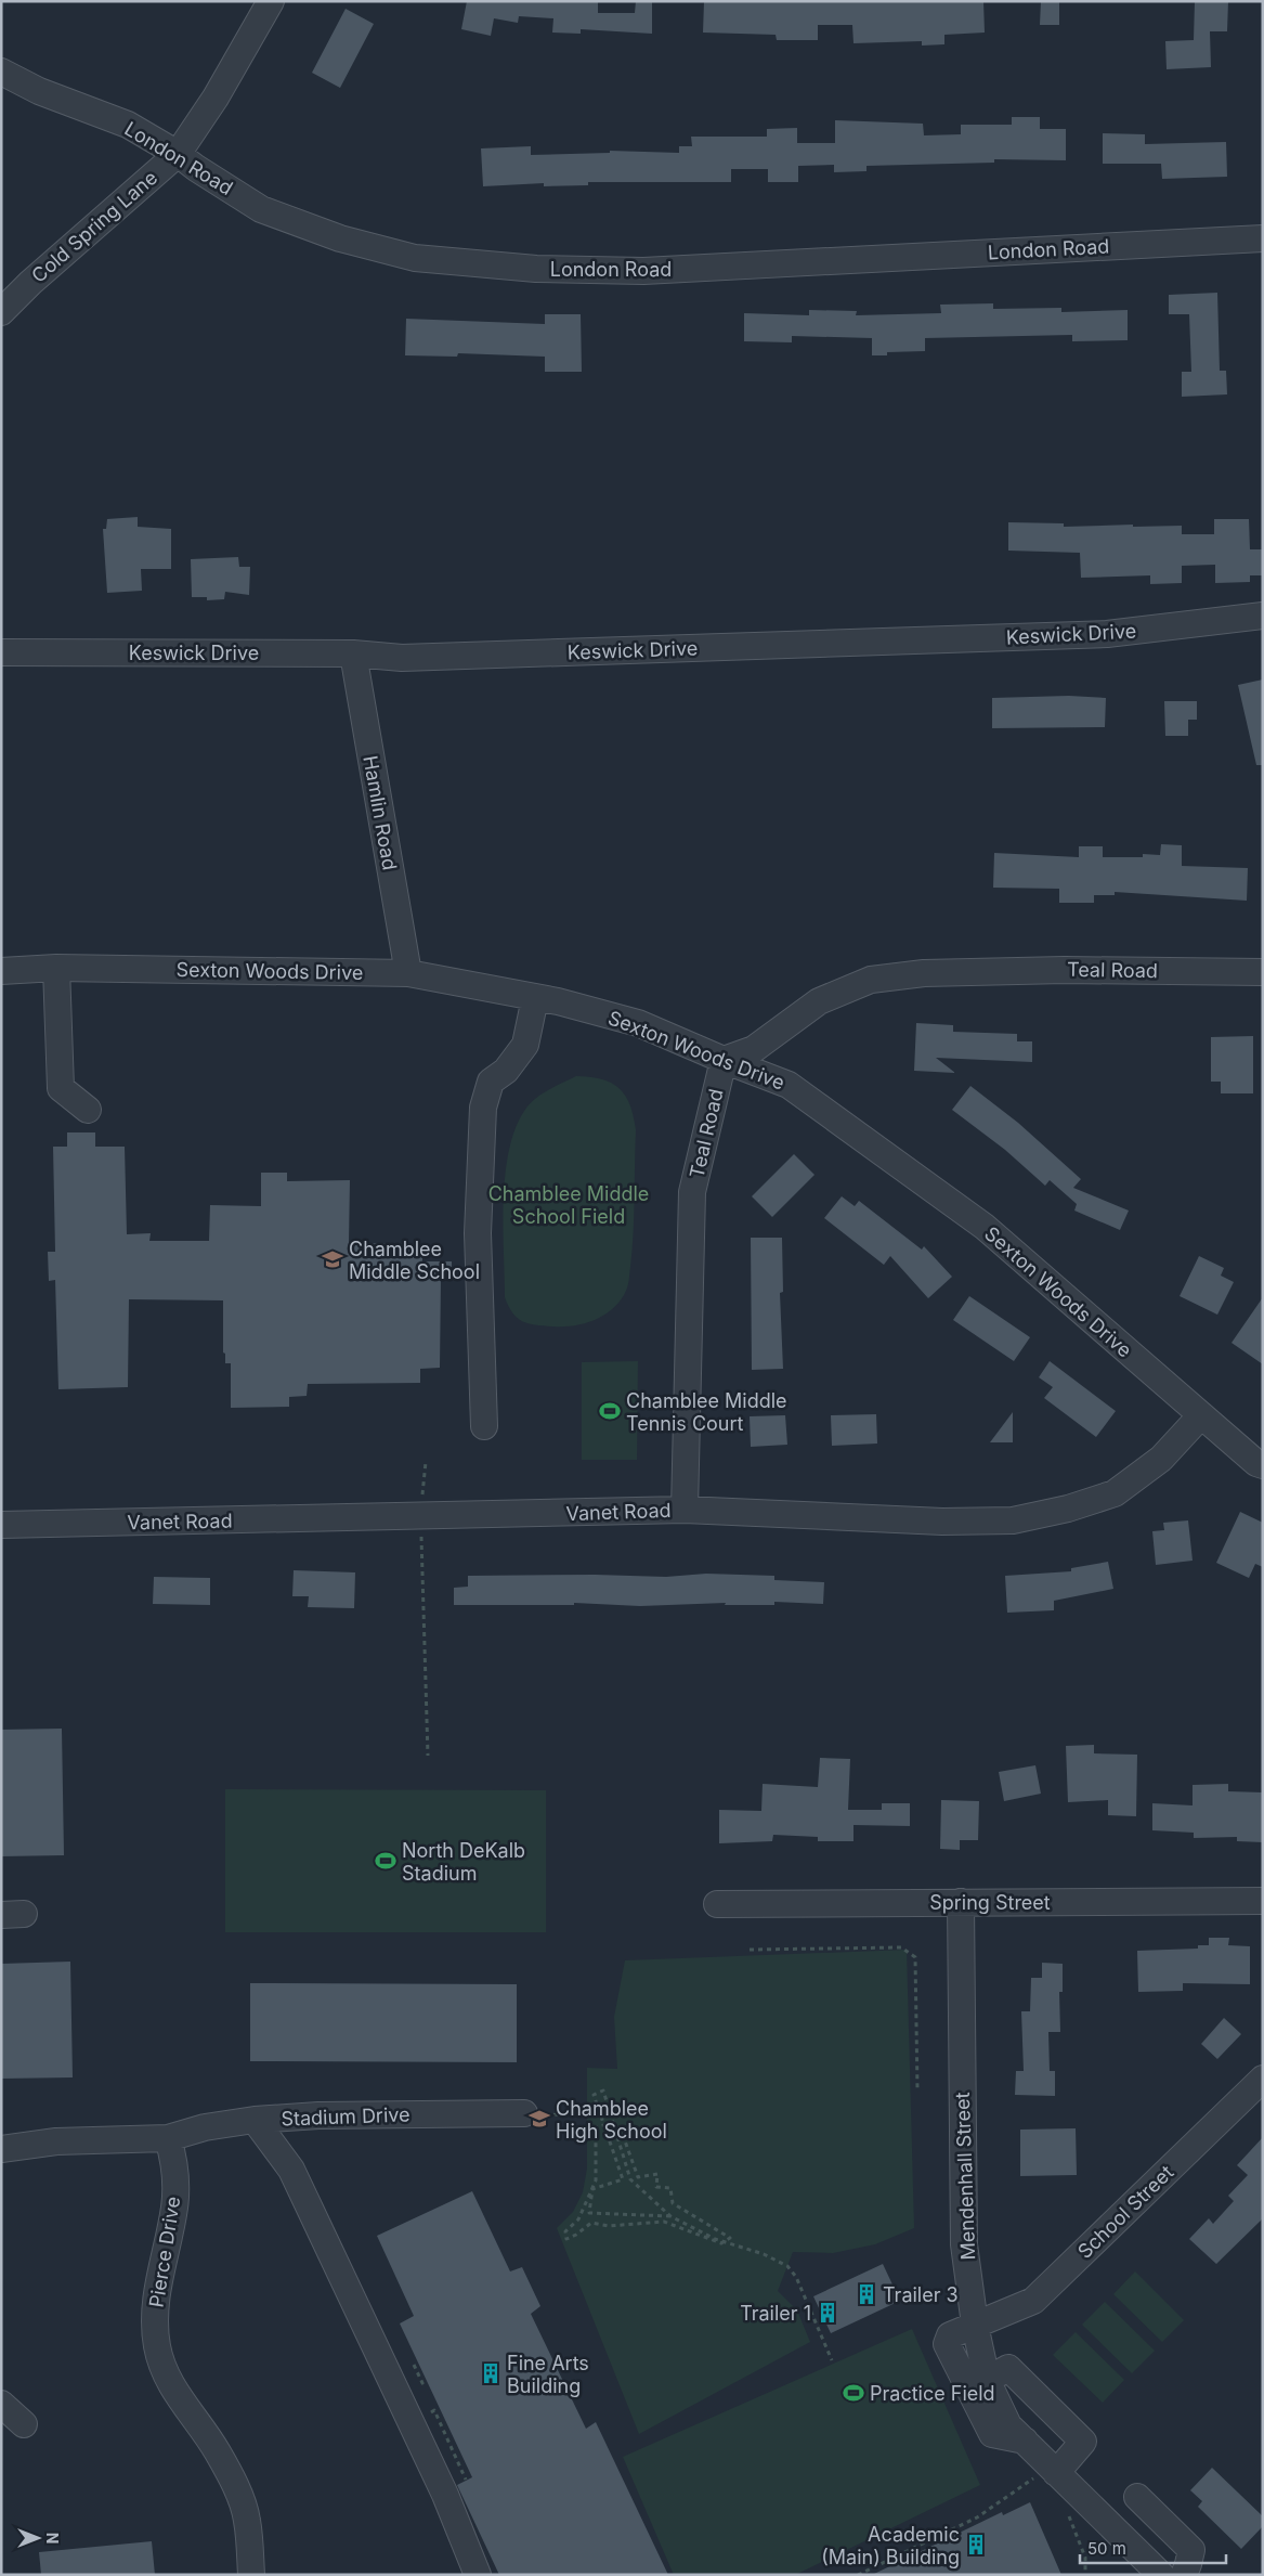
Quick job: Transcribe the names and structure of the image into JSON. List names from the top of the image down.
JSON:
{
  "streets": {
    "street": [
      "London Road",
      "Cold Spring Lane",
      "Keswick Drive",
      "Hamlin Road",
      "Teal Road",
      "Sexton Woods Drive",
      "Vanet Road",
      "Spring Street",
      "Stadium Drive",
      "Mendenhall Street",
      "School Street",
      "Pierce Drive"
    ]
  },
  "crossings": [
    ["London Road", "Cold Spring Lane"],
    ["Keswick Drive", "Hamlin Road"],
    ["Hamlin Road", "Sexton Woods Drive"],
    ["Teal Road", "Sexton Woods Drive"],
    ["Teal Road", "Vanet Road"],
    ["Sexton Woods Drive", "Vanet Road"],
    ["Spring Street", "Mendenhall Street"],
    ["Stadium Drive", "Pierce Drive"],
    ["Mendenhall Street", "School Street"]
  ],
  "parks": ["Chamblee Middle School Field"],
  "places": {
    "school or university": ["Chamblee Middle School", "Chamblee High School"],
    "sports": ["Chamblee Middle Tennis Court", "North DeKalb Stadium", "Practice Field"],
    "building": [
      "Trailer 3",
      "Trailer 1",
      "Fine Arts Building",
      "Academic (Main) Building"
    ]
  },
  "scale_bar": "50 m",
  "north": "right"
}
